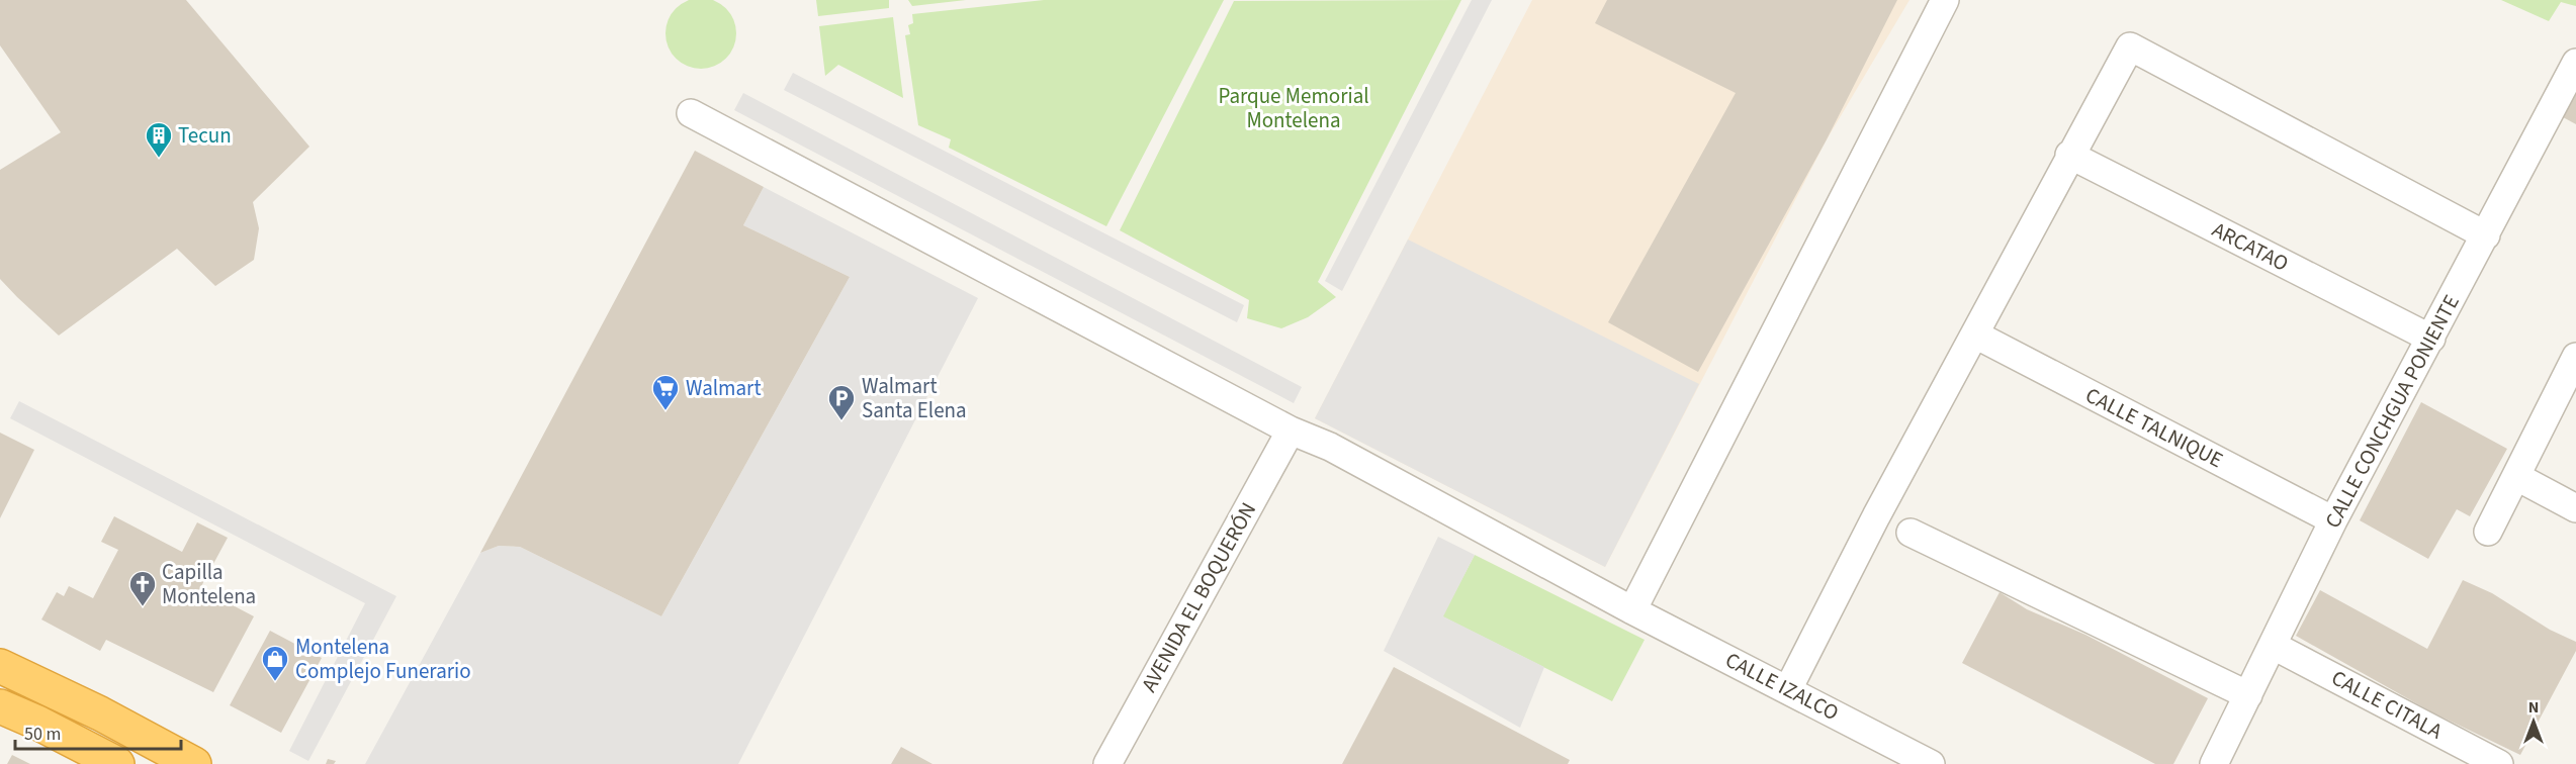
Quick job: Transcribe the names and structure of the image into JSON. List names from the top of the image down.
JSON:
{
  "streets": {
    "street": [
      "ARCATAO",
      "CALLE CONCHGUA PONIENTE",
      "CALLE TALNIQUE",
      "AVENIDA EL BOQUERÓN",
      "CALLE IZALCO",
      "CALLE CITALA"
    ]
  },
  "crossings": [
    ["ARCATAO", "CALLE CONCHGUA PONIENTE"],
    ["CALLE CONCHGUA PONIENTE", "CALLE TALNIQUE"],
    ["CALLE CONCHGUA PONIENTE", "CALLE CITALA"],
    ["AVENIDA EL BOQUERÓN", "CALLE IZALCO"]
  ],
  "parks": ["Parque Memorial Montelena"],
  "places": {
    "building": ["Tecun"],
    "supermarket": ["Walmart"],
    "parking": ["Walmart Santa Elena"],
    "church": ["Capilla Montelena"],
    "shop": ["Montelena Complejo Funerario"]
  },
  "scale_bar": "50 m",
  "north": "top"
}
